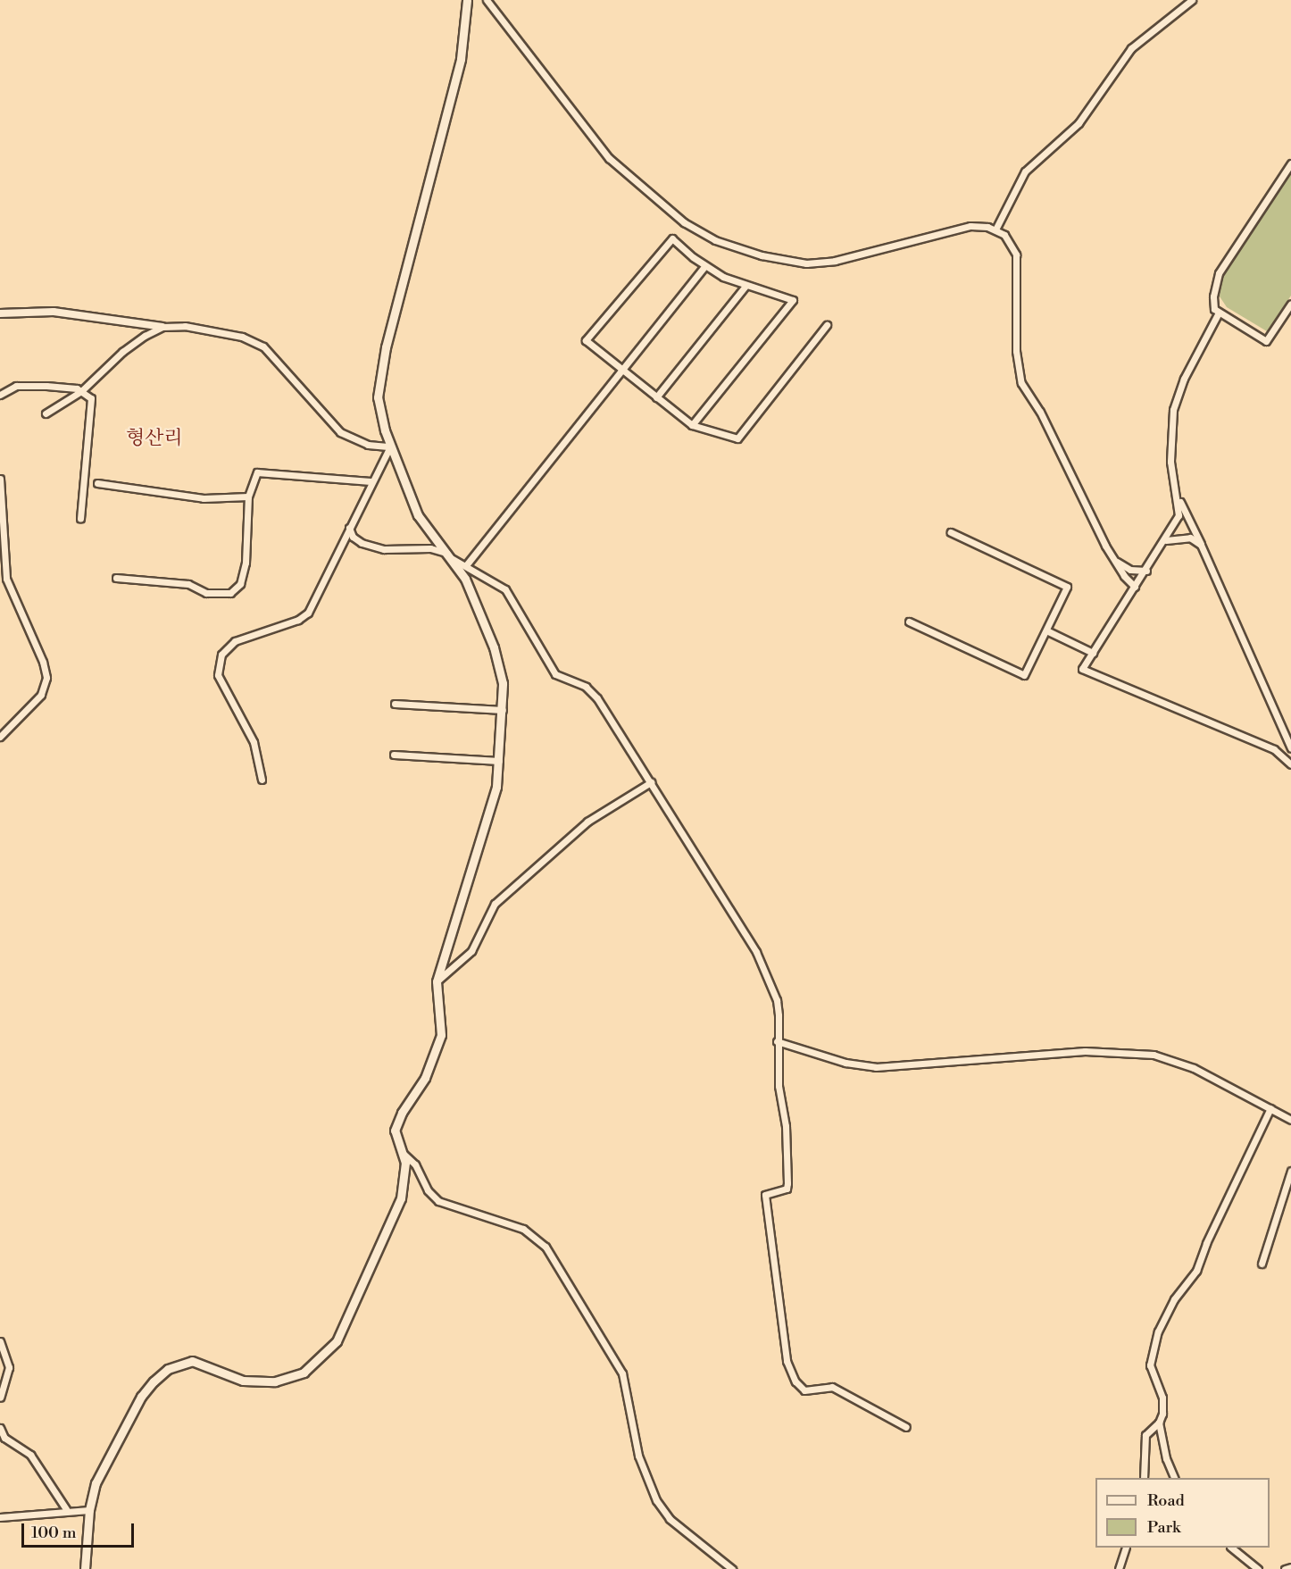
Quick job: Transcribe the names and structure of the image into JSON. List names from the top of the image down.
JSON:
{
  "districts": ["형산리"],
  "legend": ["Road", "Park"],
  "scale_bar": "100 m"
}
